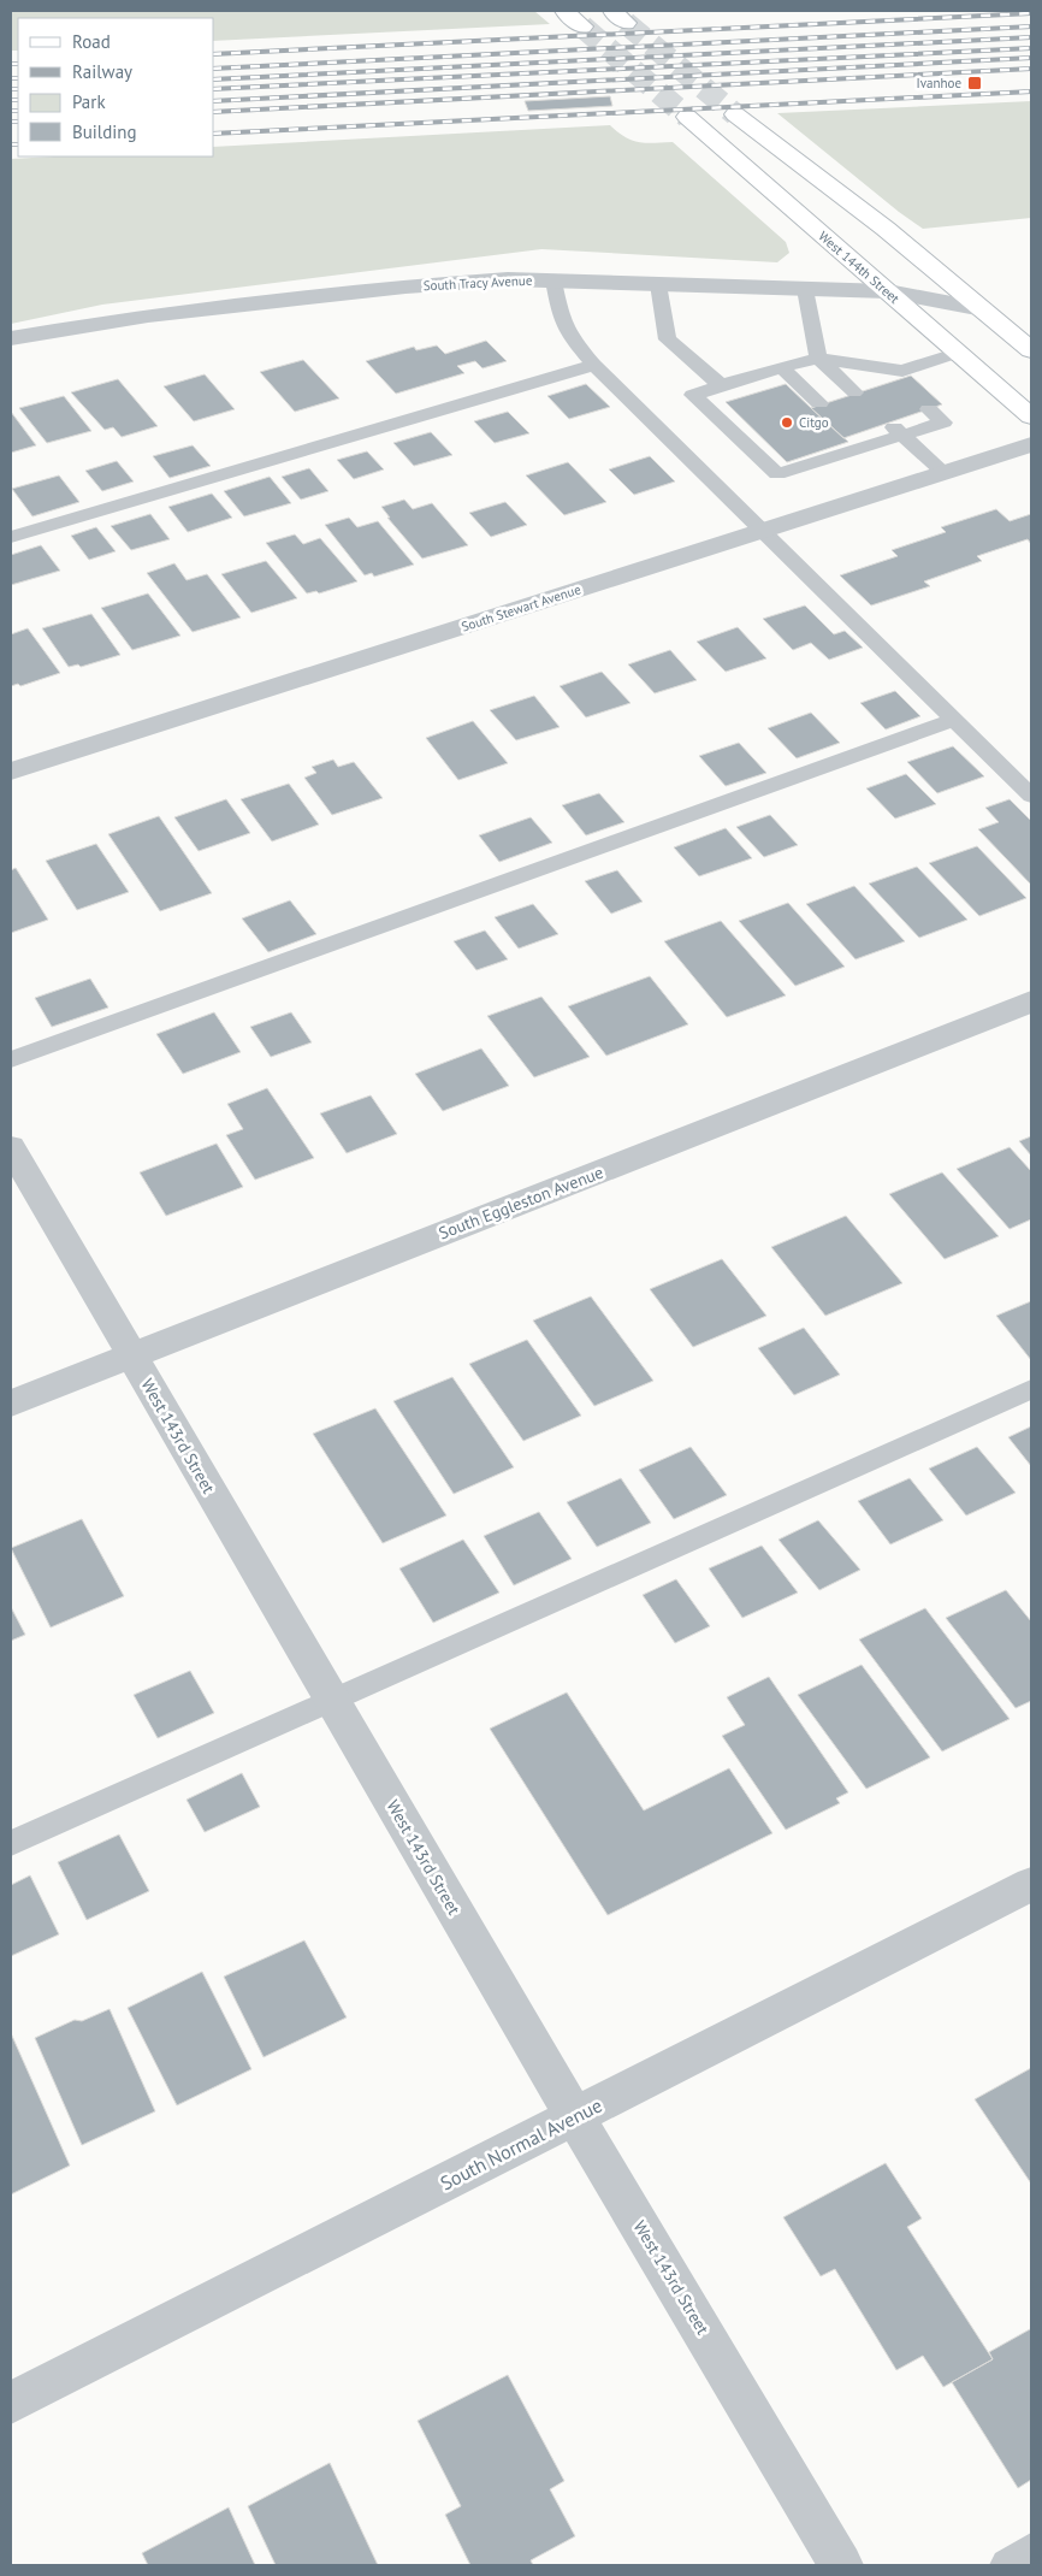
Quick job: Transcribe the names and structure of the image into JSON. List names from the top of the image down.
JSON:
{
  "streets": {
    "street": [
      "West 144th Street",
      "South Tracy Avenue",
      "South Stewart Avenue",
      "South Eggleston Avenue",
      "West 143rd Street",
      "South Normal Avenue"
    ]
  },
  "crossings": [
    ["West 144th Street", "South Tracy Avenue"],
    ["South Eggleston Avenue", "West 143rd Street"],
    ["West 143rd Street", "South Normal Avenue"]
  ],
  "places": {
    "transit": ["Ivanhoe"],
    "other": ["Citgo"]
  },
  "legend": [
    "Road",
    "Railway",
    "Park",
    "Building"
  ]
}
